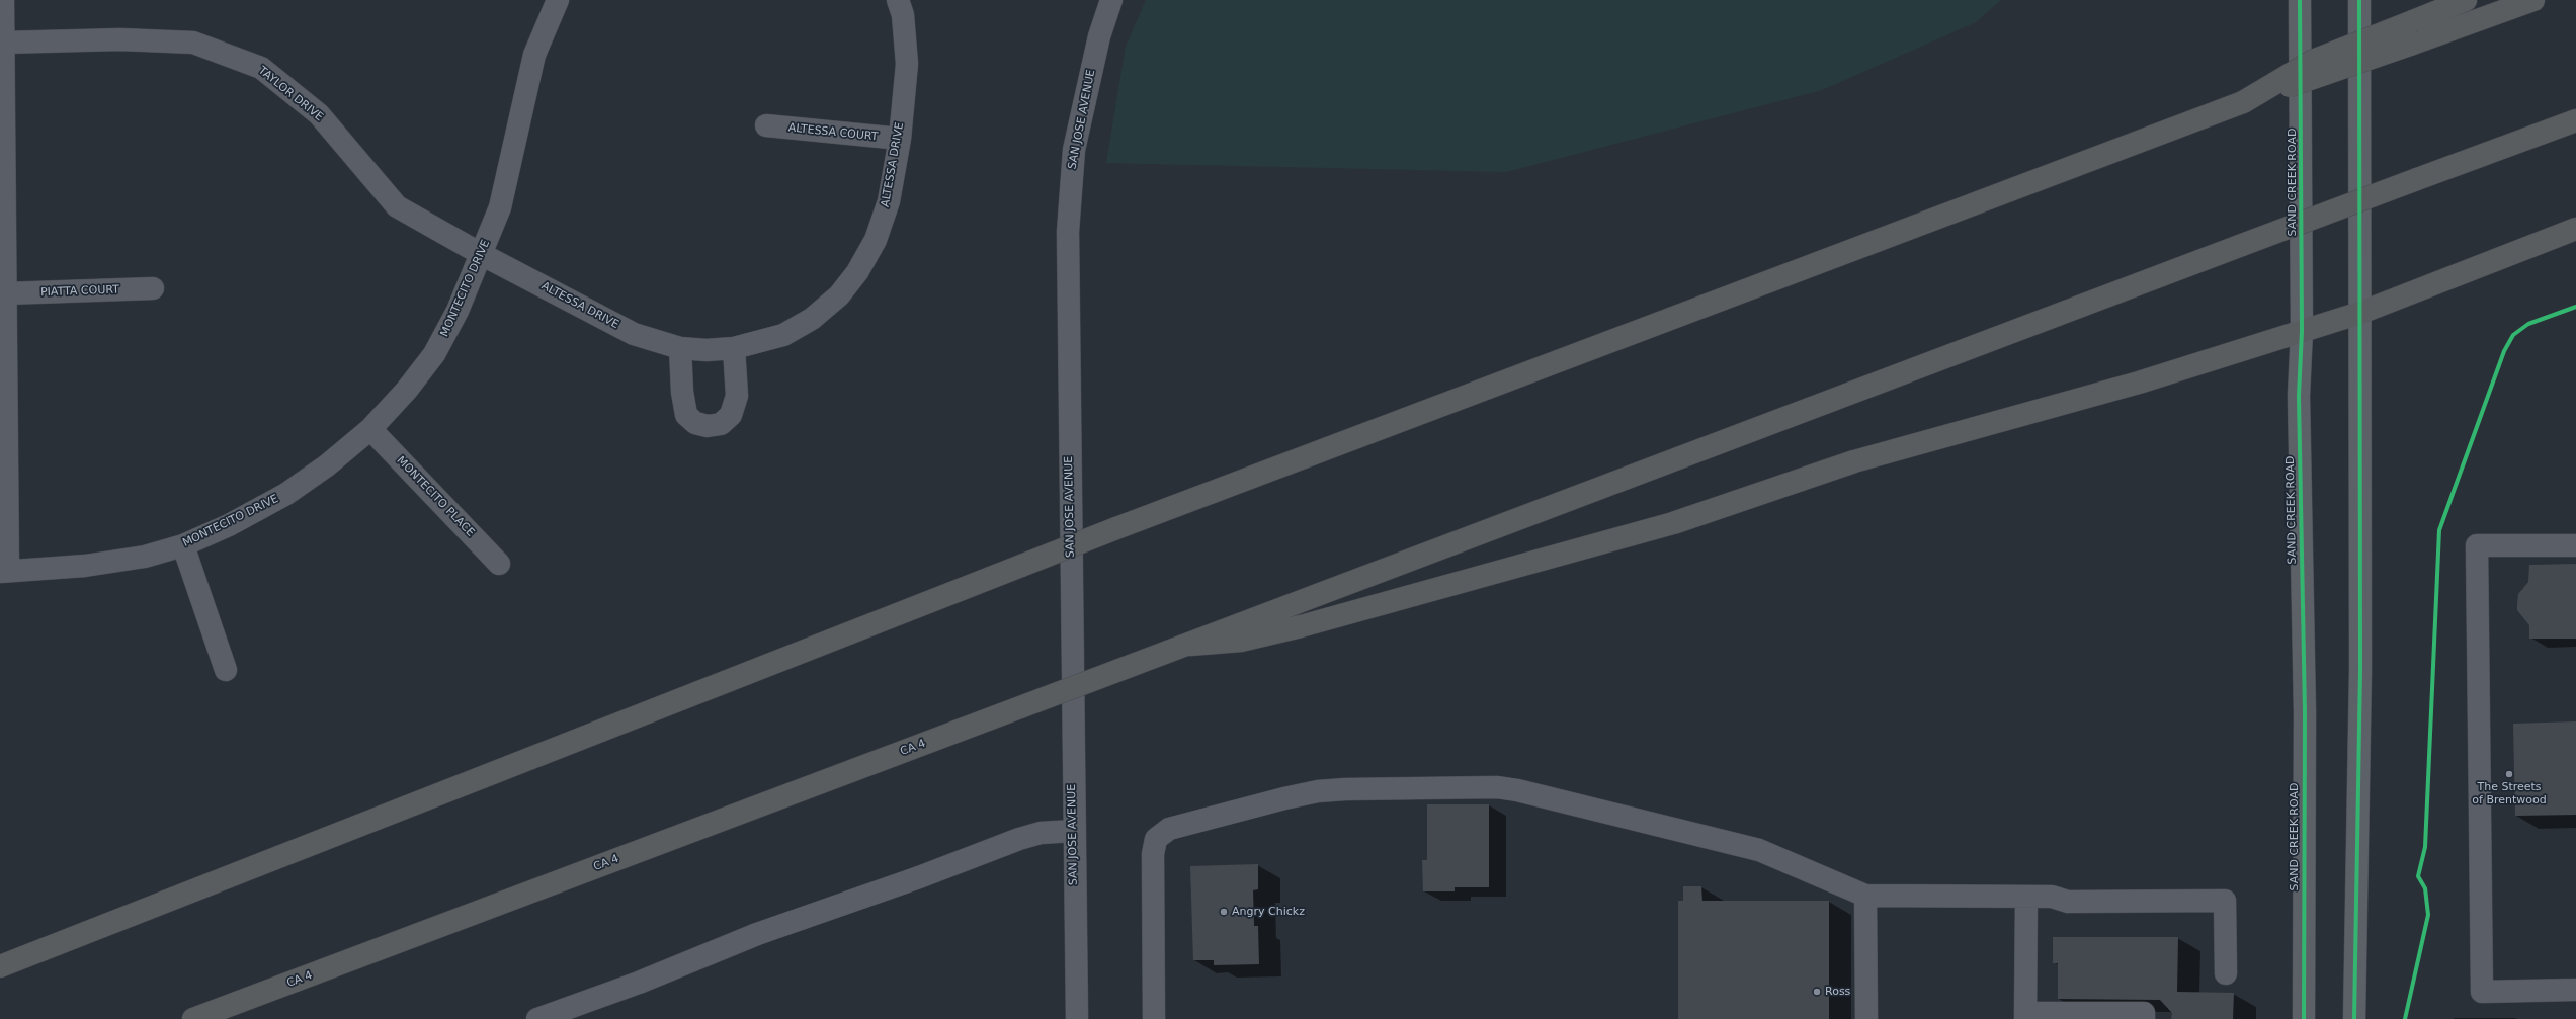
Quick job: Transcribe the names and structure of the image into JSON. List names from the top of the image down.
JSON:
{
  "streets": {
    "highway": ["CA 4"],
    "main road": ["SAND CREEK ROAD"],
    "street": [
      "TAYLOR DRIVE",
      "SAN JOSE AVENUE",
      "ALTESSA COURT",
      "ALTESSA DRIVE",
      "MONTECITO DRIVE",
      "PIATTA COURT",
      "MONTECITO PLACE"
    ]
  },
  "crossings": [
    ["TAYLOR DRIVE", "ALTESSA DRIVE"],
    ["TAYLOR DRIVE", "MONTECITO DRIVE"],
    ["ALTESSA COURT", "ALTESSA DRIVE"],
    ["ALTESSA DRIVE", "MONTECITO DRIVE"],
    ["MONTECITO DRIVE", "MONTECITO PLACE"]
  ],
  "places": ["The Streets of Brentwood", "Angry Chickz", "Ross"]
}
